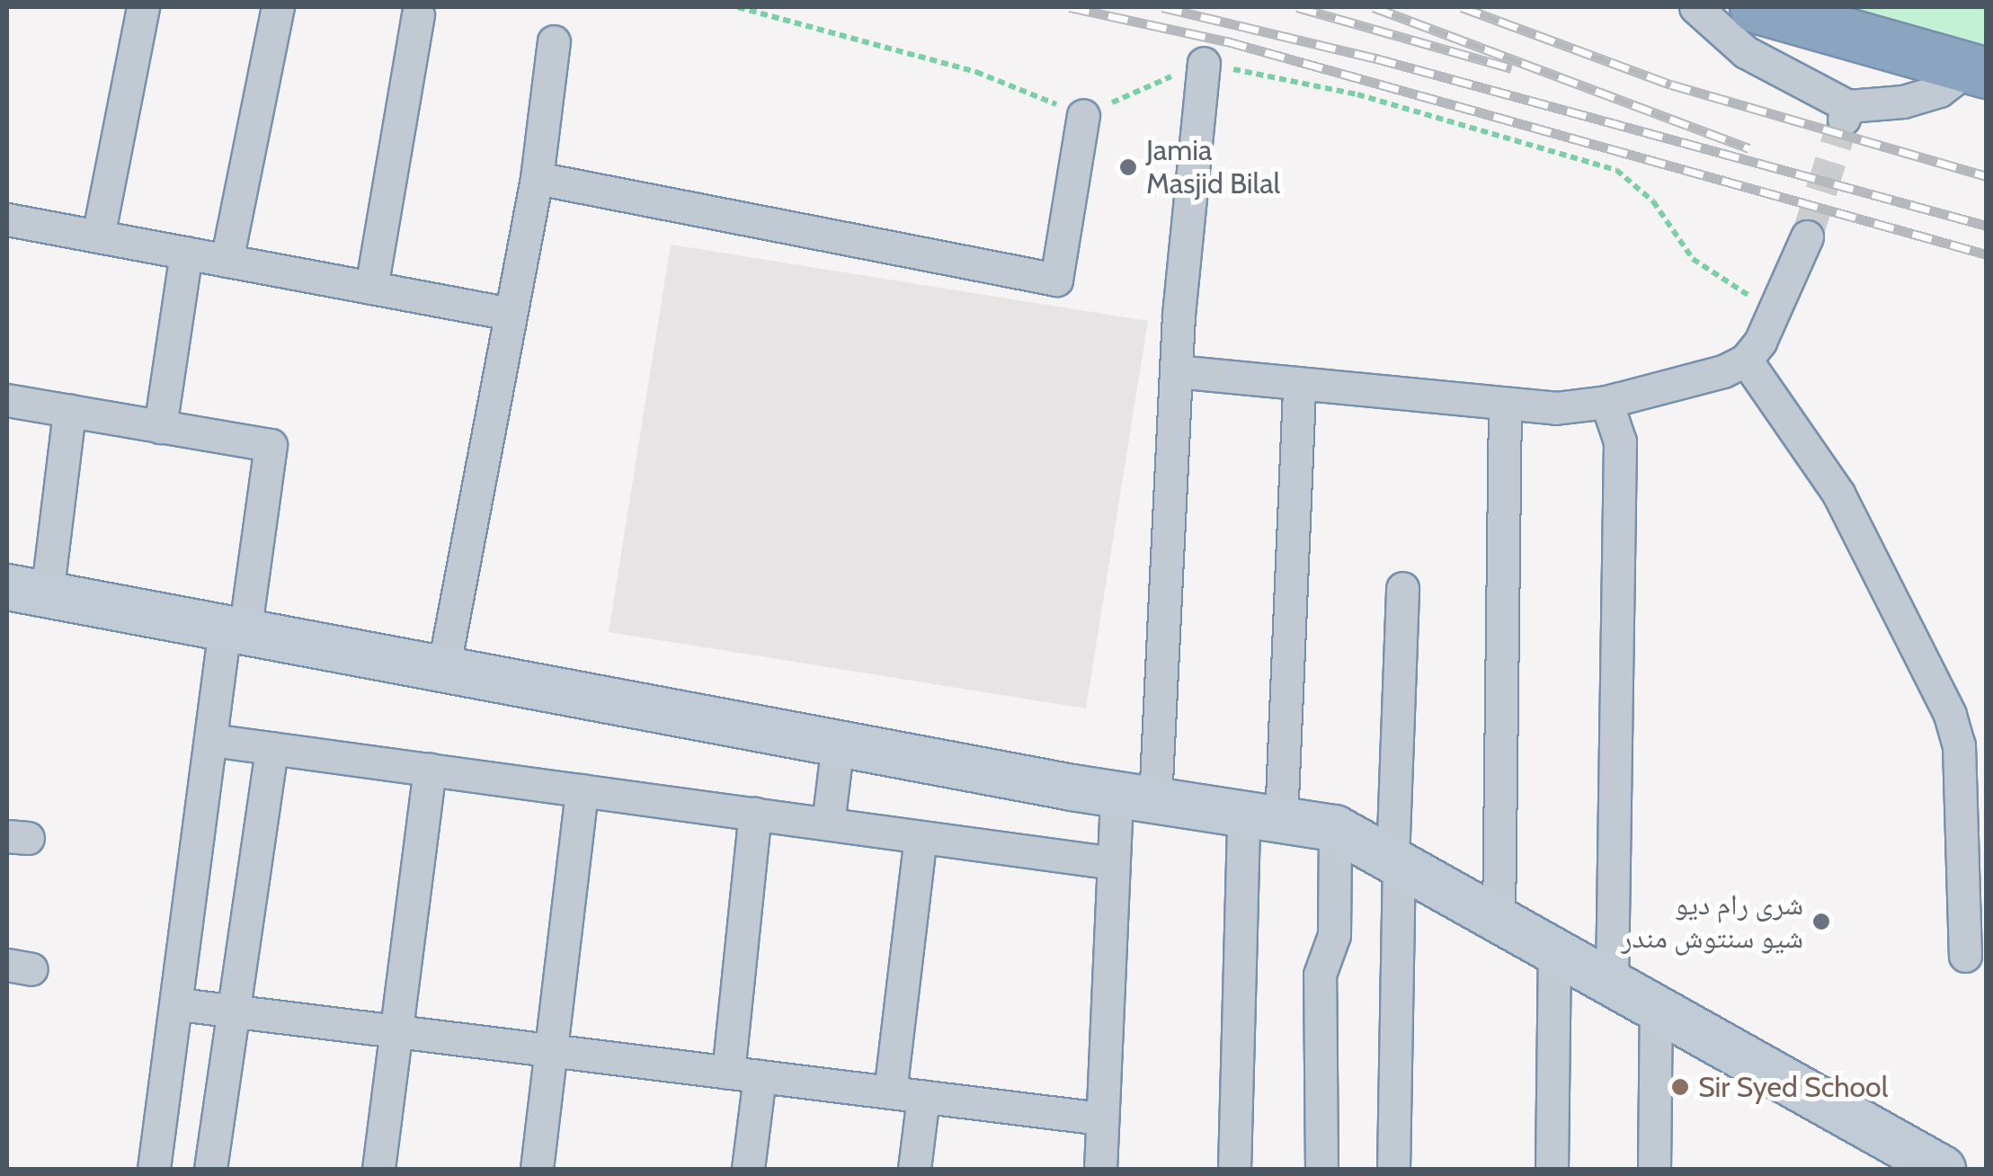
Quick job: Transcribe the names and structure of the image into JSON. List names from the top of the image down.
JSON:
{
  "places": ["Jamia Masjid Bilal", "شری رام دیو شیو سنتوش مندر", "Sir Syed School"]
}
